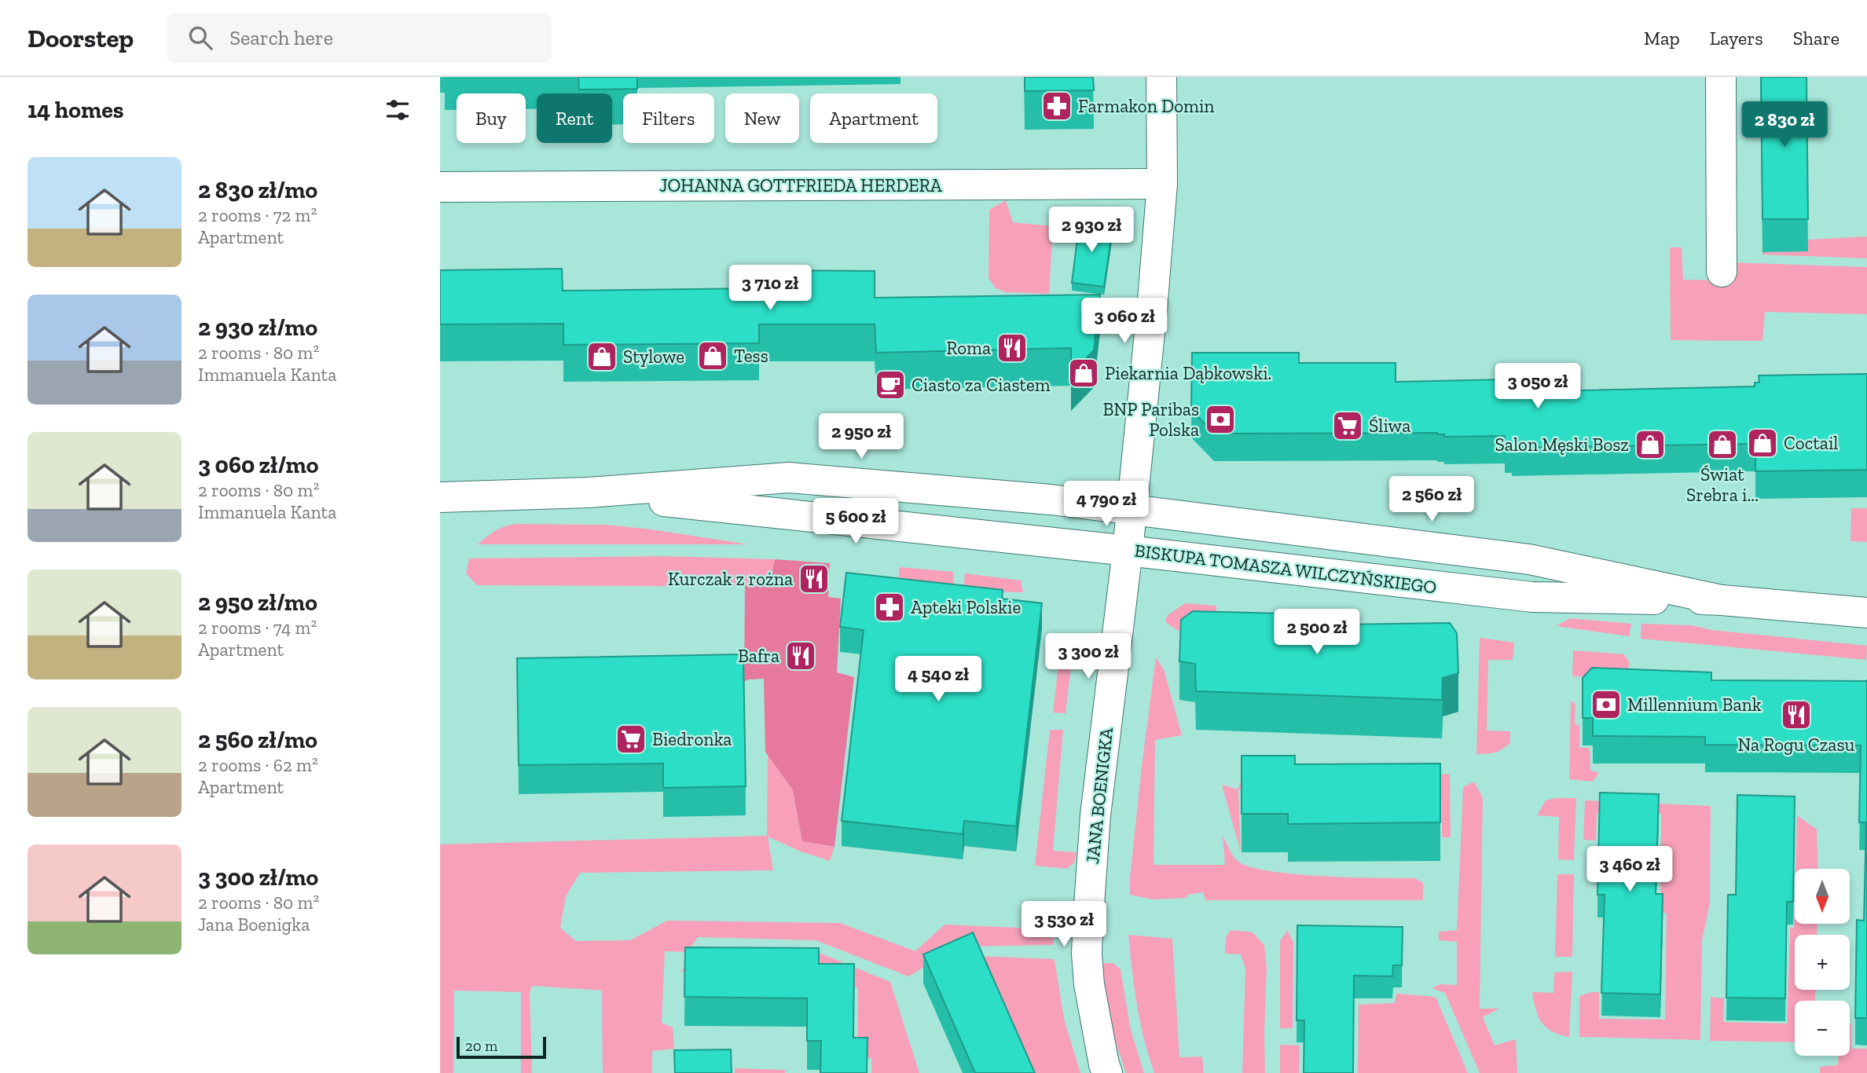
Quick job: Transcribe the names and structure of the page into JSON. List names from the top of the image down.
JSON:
{
  "streets": {
    "street": ["JOHANNA GOTTFRIEDA HERDERA", "BISKUPA TOMASZA WILCZYŃSKIEGO", "JANA BOENIGKA"]
  },
  "crossings": [
    ["JOHANNA GOTTFRIEDA HERDERA", "JANA BOENIGKA"],
    ["BISKUPA TOMASZA WILCZYŃSKIEGO", "JANA BOENIGKA"]
  ],
  "places": {
    "pharmacy": ["Farmakon Domin", "Apteki Polskie"],
    "restaurant": [
      "Roma",
      "Kurczak z rożna",
      "Bafra",
      "Na Rogu Czasu"
    ],
    "shop": [
      "Tess",
      "Stylowe",
      "Piekarnia Dąbkowski.",
      "Coctail",
      "Salon Męski Bosz",
      "Świat Srebra i..."
    ],
    "cafe": ["Ciasto za Ciastem"],
    "bank": ["BNP Paribas Polska", "Millennium Bank"],
    "supermarket": ["Śliwa", "Biedronka"]
  },
  "scale_bar": "20 m",
  "north": "bottom",
  "page": {
    "header": "Doorstep",
    "search": "Search here",
    "nav": ["Map", "Layers", "Share"],
    "heading": "14 homes",
    "chip": [
      "Buy",
      "Rent",
      "Filters",
      "New",
      "Apartment"
    ],
    "price": [
      "2 830 zł",
      "2 930 zł",
      "3 710 zł",
      "3 060 zł",
      "3 050 zł",
      "2 950 zł",
      "2 560 zł",
      "4 790 zł",
      "5 600 zł",
      "2 500 zł",
      "3 300 zł",
      "4 540 zł",
      "3 460 zł",
      "3 530 zł"
    ],
    "list": [
      {
        "name": "2 830 zł/mo",
        "note": "2 rooms · 72 m² · Apartment"
      },
      {
        "name": "2 930 zł/mo",
        "note": "2 rooms · 80 m² · Immanuela Kanta"
      },
      {
        "name": "3 060 zł/mo",
        "note": "2 rooms · 80 m² · Immanuela Kanta"
      },
      {
        "name": "2 950 zł/mo",
        "note": "2 rooms · 74 m² · Apartment"
      },
      {
        "name": "2 560 zł/mo",
        "note": "2 rooms · 62 m² · Apartment"
      },
      {
        "name": "3 300 zł/mo",
        "note": "2 rooms · 80 m² · Jana Boenigka"
      }
    ],
    "map_buttons": ["+", "−"],
    "scale": "20 m"
  }
}
